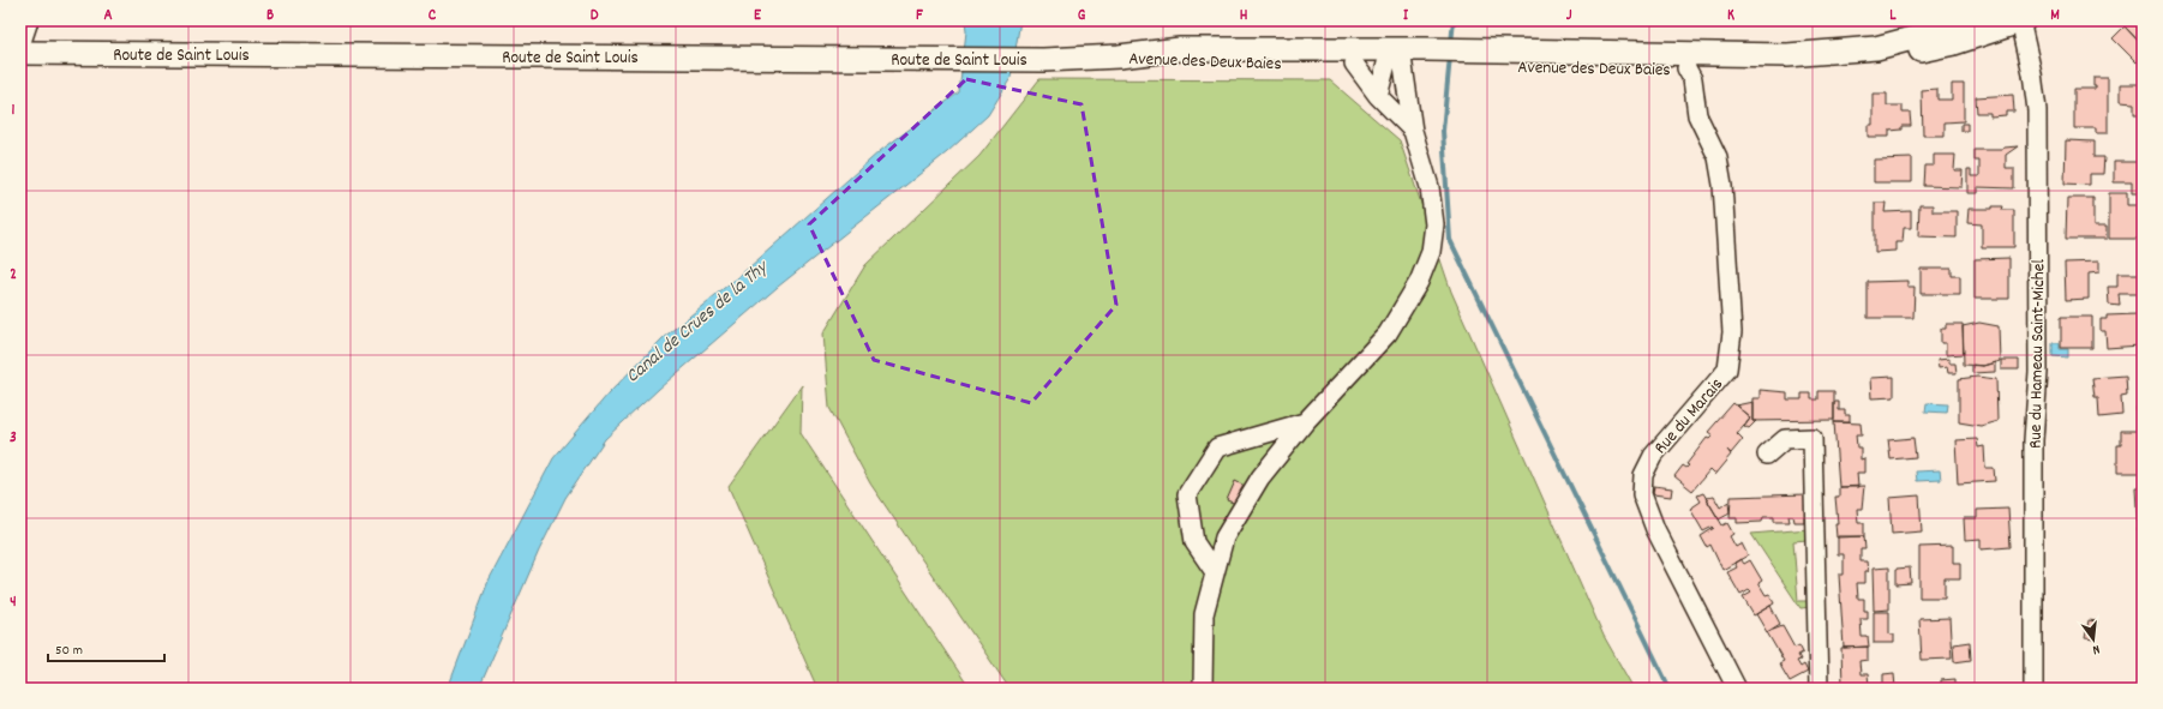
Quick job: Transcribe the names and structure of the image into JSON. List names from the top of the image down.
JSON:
{
  "streets": {
    "main road": ["Route de Saint Louis", "Avenue des Deux Baies"],
    "street": ["Rue du Hameau Saint-Michel", "Rue du Marais"]
  },
  "crossings": [
    ["Route de Saint Louis", "Avenue des Deux Baies"],
    ["Avenue des Deux Baies", "Rue du Hameau Saint-Michel"],
    ["Avenue des Deux Baies", "Rue du Marais"]
  ],
  "water": ["Canal de Crues de la Thy"],
  "scale_bar": "50 m",
  "north": "bottom",
  "grid": {
    "columns": [
      "A",
      "B",
      "C",
      "D",
      "E",
      "F",
      "G",
      "H",
      "I",
      "J",
      "K",
      "L",
      "M"
    ],
    "rows": [
      "1",
      "2",
      "3",
      "4"
    ]
  }
}
